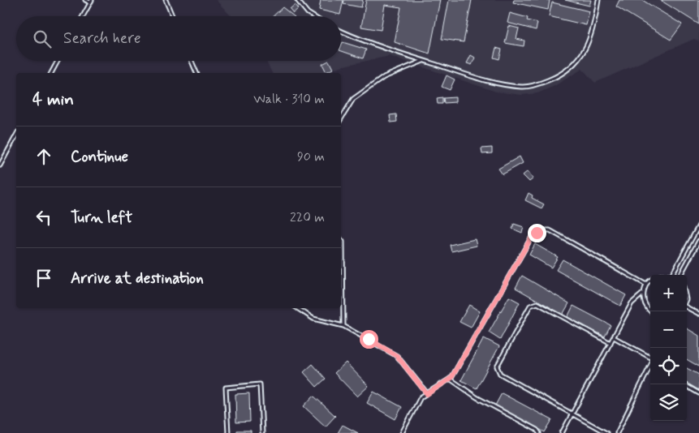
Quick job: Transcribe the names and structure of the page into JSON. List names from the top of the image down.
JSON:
{
  "page": {
    "search": "Search here",
    "heading": ["4 min", "Walk · 310 m"],
    "list": [
      ["Continue", "90 m"],
      ["Turn left", "220 m"],
      "Arrive at destination"
    ],
    "map_buttons": ["+", "−"]
  }
}
